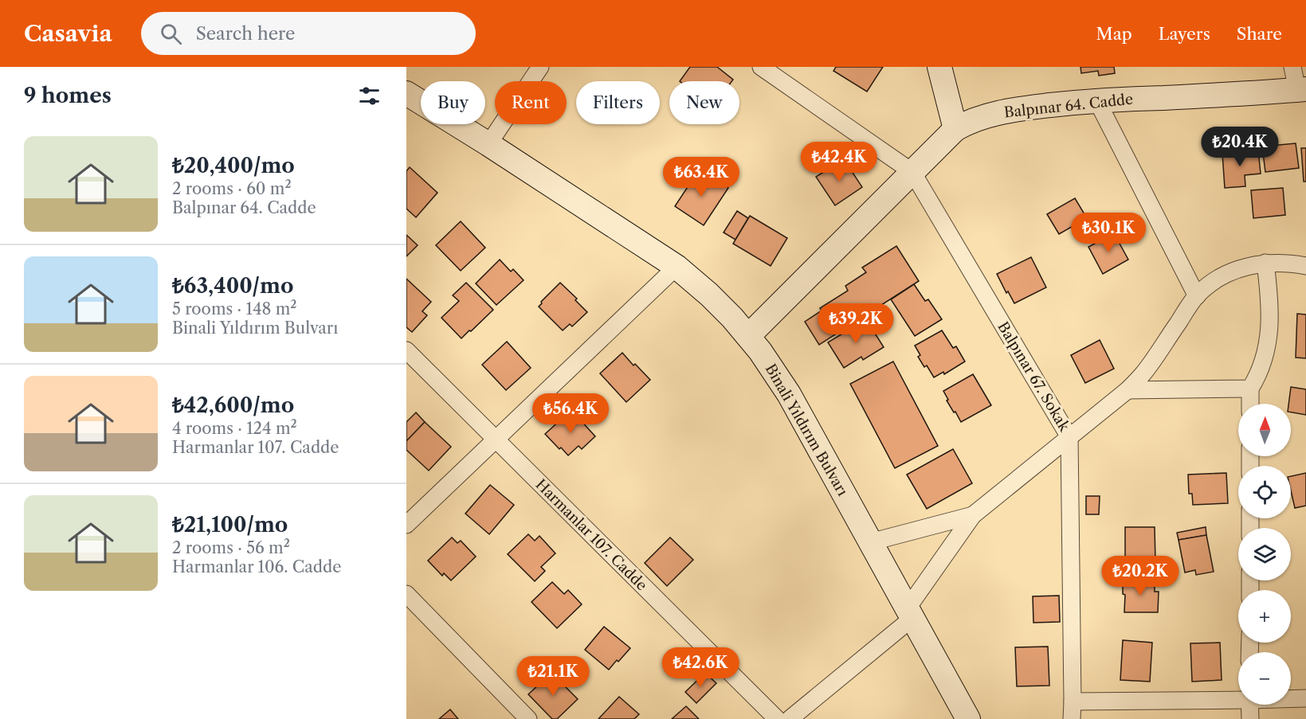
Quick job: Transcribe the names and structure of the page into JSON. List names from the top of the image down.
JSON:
{
  "streets": {
    "main road": ["Balpınar 64. Cadde", "Binali Yıldırım Bulvarı"],
    "street": ["Balpınar 67. Sokak", "Harmanlar 107. Cadde"]
  },
  "crossings": [
    ["Balpınar 64. Cadde", "Balpınar 67. Sokak"],
    ["Balpınar 64. Cadde", "Binali Yıldırım Bulvarı"]
  ],
  "north": "top",
  "page": {
    "header": "Casavia",
    "search": "Search here",
    "nav": ["Map", "Layers", "Share"],
    "heading": "9 homes",
    "chip": [
      "Buy",
      "Rent",
      "Filters",
      "New"
    ],
    "list": [
      {
        "name": "₺20,400/mo",
        "note": "2 rooms · 60 m² · Balpınar 64. Cadde"
      },
      {
        "name": "₺63,400/mo",
        "note": "5 rooms · 148 m² · Binali Yıldırım Bulvarı"
      },
      {
        "name": "₺42,600/mo",
        "note": "4 rooms · 124 m² · Harmanlar 107. Cadde"
      },
      {
        "name": "₺21,100/mo",
        "note": "2 rooms · 56 m² · Harmanlar 106. Cadde"
      }
    ],
    "price": [
      "₺20.4K",
      "₺42.4K",
      "₺63.4K",
      "₺30.1K",
      "₺39.2K",
      "₺56.4K",
      "₺20.2K",
      "₺42.6K",
      "₺21.1K"
    ],
    "map_buttons": ["+", "−"]
  }
}
